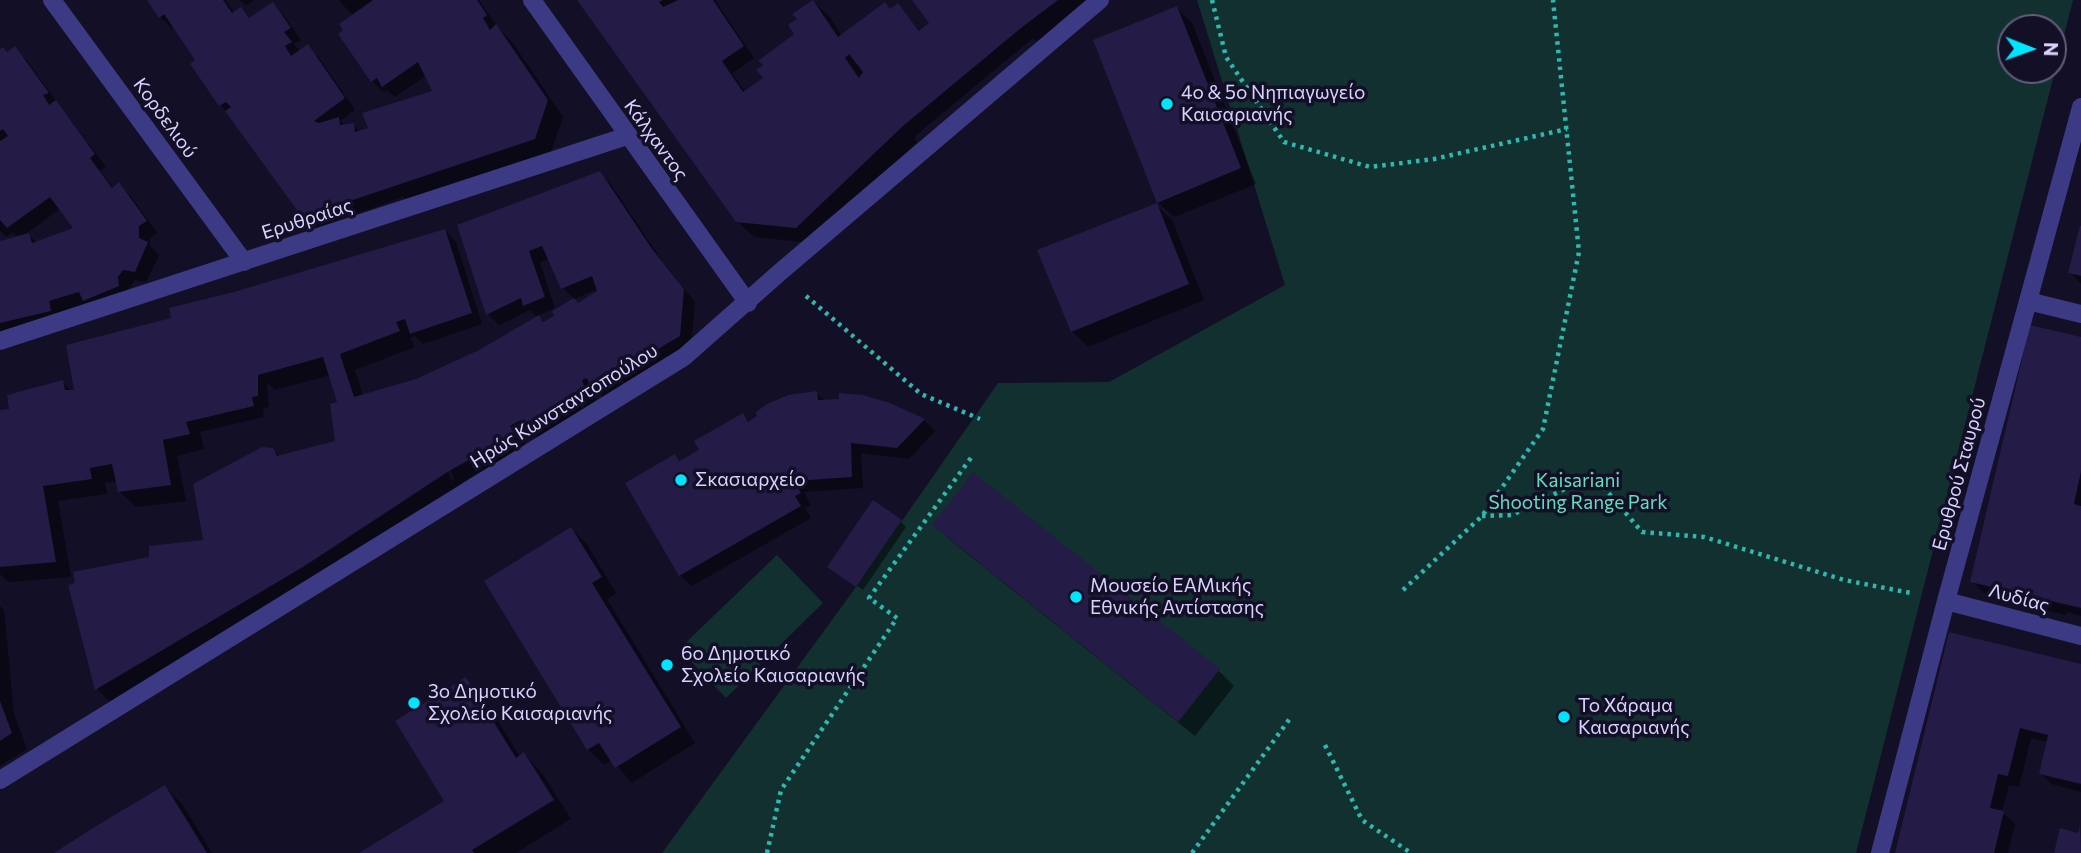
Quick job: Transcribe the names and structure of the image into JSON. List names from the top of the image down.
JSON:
{
  "streets": {
    "street": [
      "Κορδελιού",
      "Κάλχαντος",
      "Ερυθραίας",
      "Ηρώς Κωνσταντοπούλου",
      "Ερυθρού Σταυρού",
      "Λυδίας"
    ]
  },
  "crossings": [
    ["Κορδελιού", "Ερυθραίας"],
    ["Κάλχαντος", "Ερυθραίας"],
    ["Κάλχαντος", "Ηρώς Κωνσταντοπούλου"],
    ["Ερυθρού Σταυρού", "Λυδίας"]
  ],
  "parks": ["Kaisariani Shooting Range Park"],
  "places": [
    "4o & 5ο Νηπιαγωγείο Καισαριανής",
    "Σκασιαρχείο",
    "Μουσείο ΕΑΜικής Εθνικής Αντίστασης",
    "6ο Δημοτικό Σχολείο Καισαριανής",
    "3ο Δημοτικό Σχολείο Καισαριανής",
    "Το Χάραμα Καισαριανής"
  ],
  "north": "right"
}
